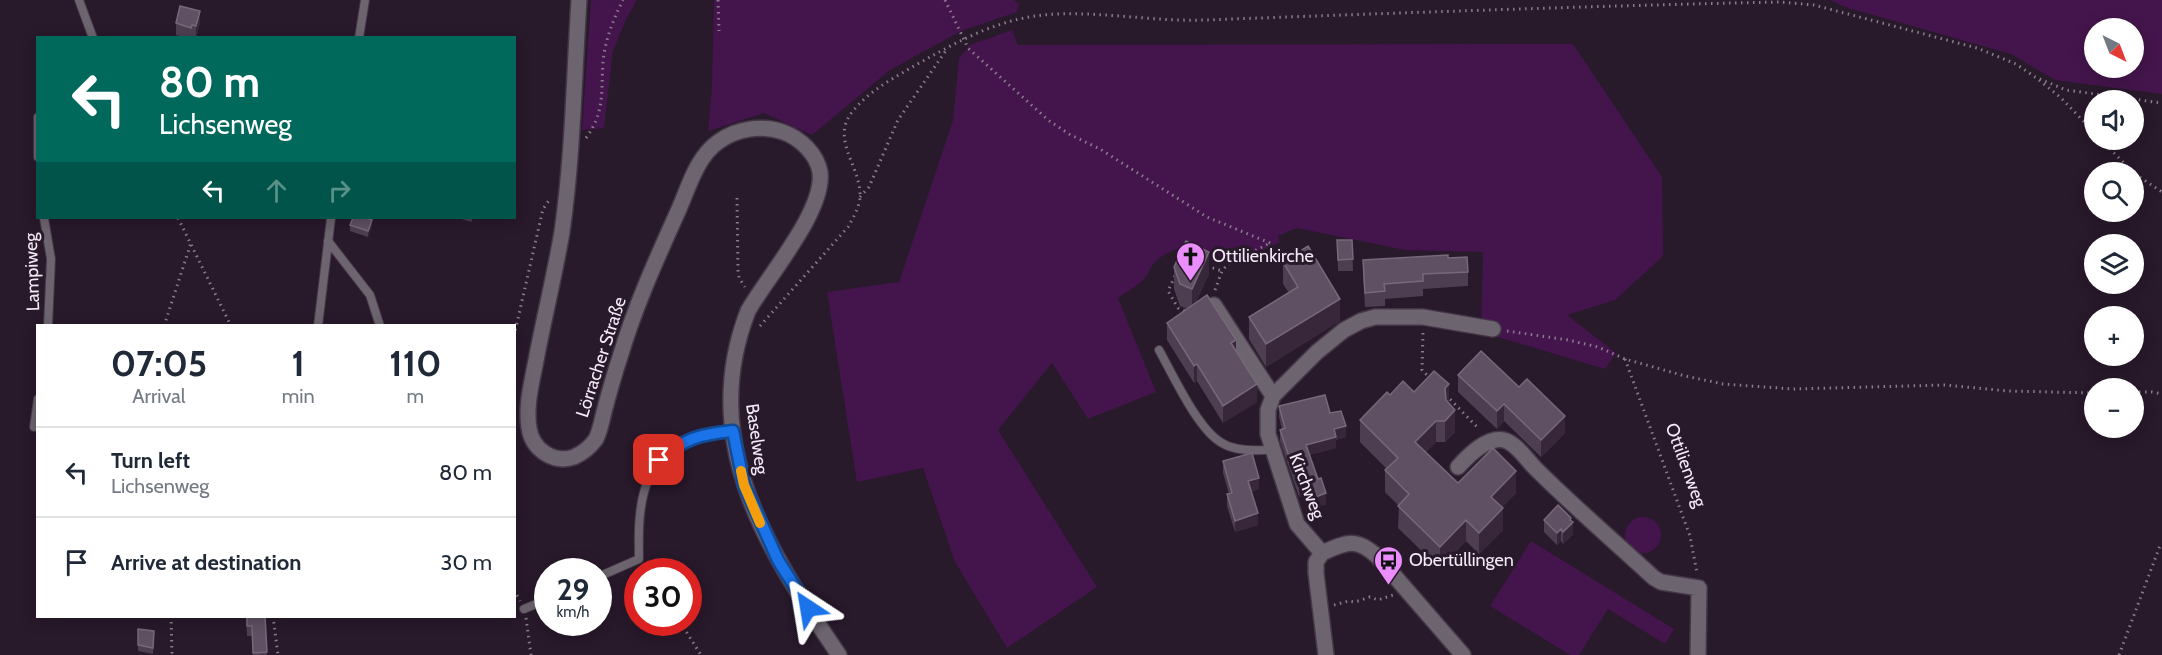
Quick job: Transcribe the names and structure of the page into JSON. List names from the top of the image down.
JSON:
{
  "streets": {
    "street": ["Lörracher Straße", "Baselweg", "Kirchweg"],
    "lane": ["Lampiweg"],
    "path": ["Ottilienweg"]
  },
  "crossings": [
    ["Lörracher Straße", "Baselweg"]
  ],
  "places": {
    "church": ["Ottilienkirche"],
    "bus stop": ["Obertüllingen"]
  },
  "north": "bottom right",
  "page": {
    "map_buttons": ["+", "−"],
    "turn": ["80 m", "Lichsenweg"],
    "eta": [
      "07:05",
      "Arrival",
      "1",
      "min",
      "110",
      "m"
    ],
    "list": [
      {
        "name": "Turn left",
        "note": "Lichsenweg",
        "value": "80 m"
      },
      {
        "name": "Arrive at destination",
        "value": "30 m"
      }
    ],
    "speed": "29 km/h",
    "limit": "30"
  }
}
